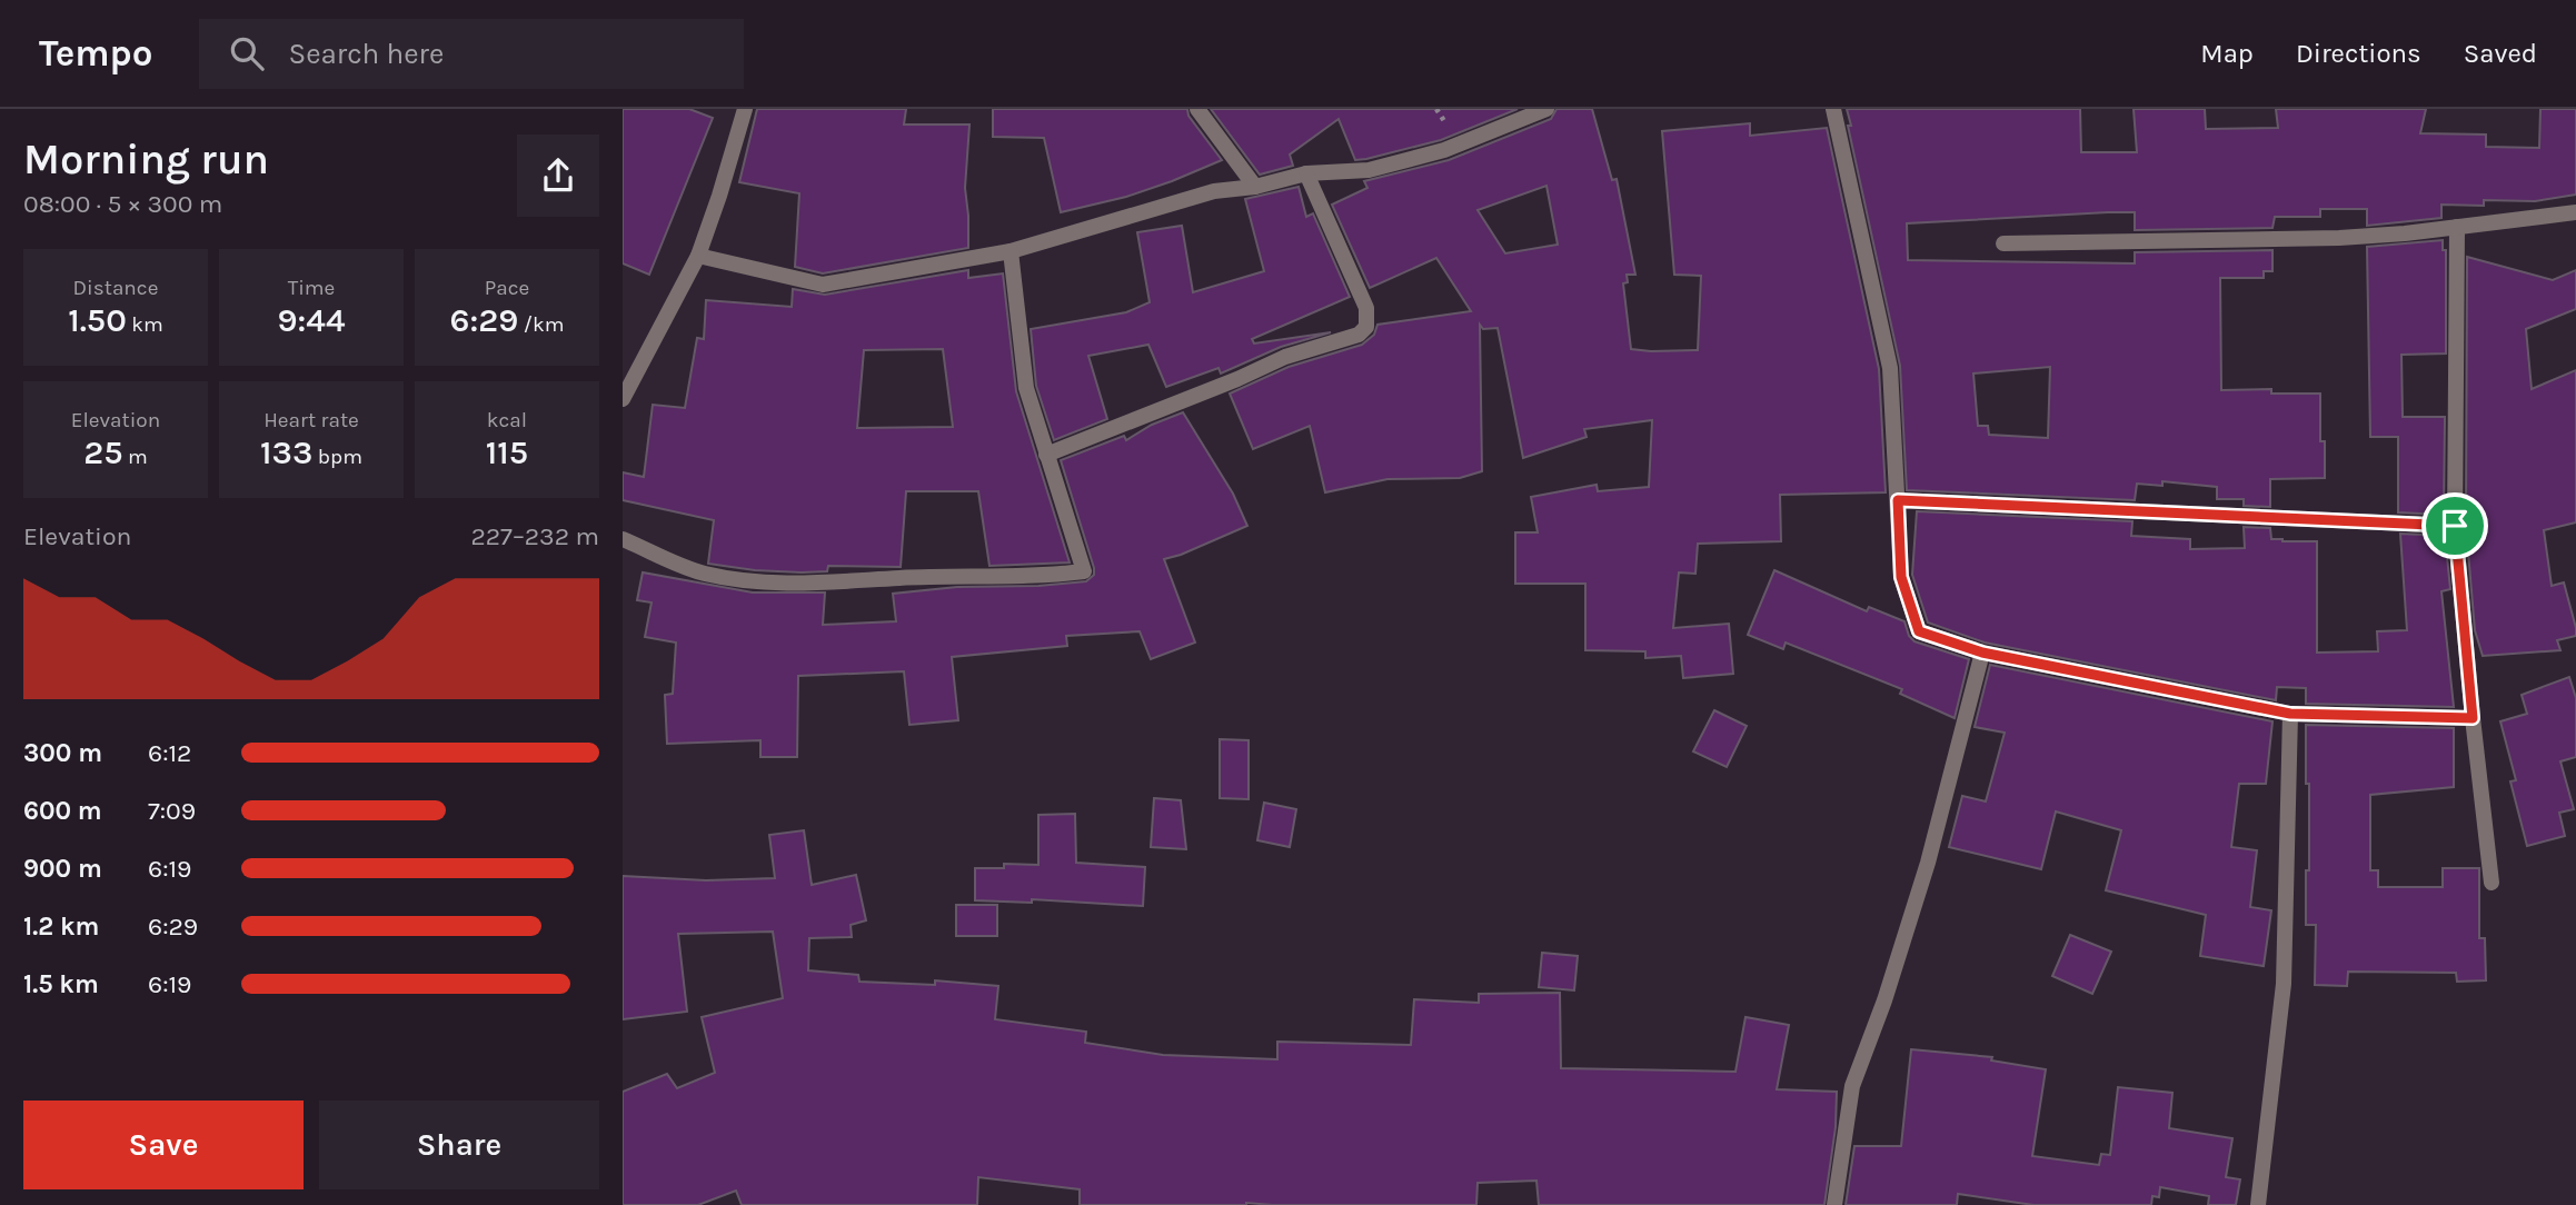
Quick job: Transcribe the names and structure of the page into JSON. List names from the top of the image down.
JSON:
{
  "page": {
    "header": "Tempo",
    "search": "Search here",
    "nav": ["Map", "Directions", "Saved"],
    "heading": ["Morning run", "08:00 · 5 × 300 m"],
    "stats": [
      ["Distance", "1.50 km"],
      ["Time", "9:44"],
      ["Pace", "6:29 /km"],
      ["Elevation", "25 m"],
      ["Heart rate", "133 bpm"],
      ["kcal", "115"]
    ],
    "chart": ["Elevation", "227–232 m"],
    "list": [
      {
        "name": "300 m",
        "note": "6:12"
      },
      {
        "name": "600 m",
        "note": "7:09"
      },
      {
        "name": "900 m",
        "note": "6:19"
      },
      {
        "name": "1.2 km",
        "note": "6:29"
      },
      {
        "name": "1.5 km",
        "note": "6:19"
      }
    ],
    "buttons": ["Save", "Share"]
  }
}
